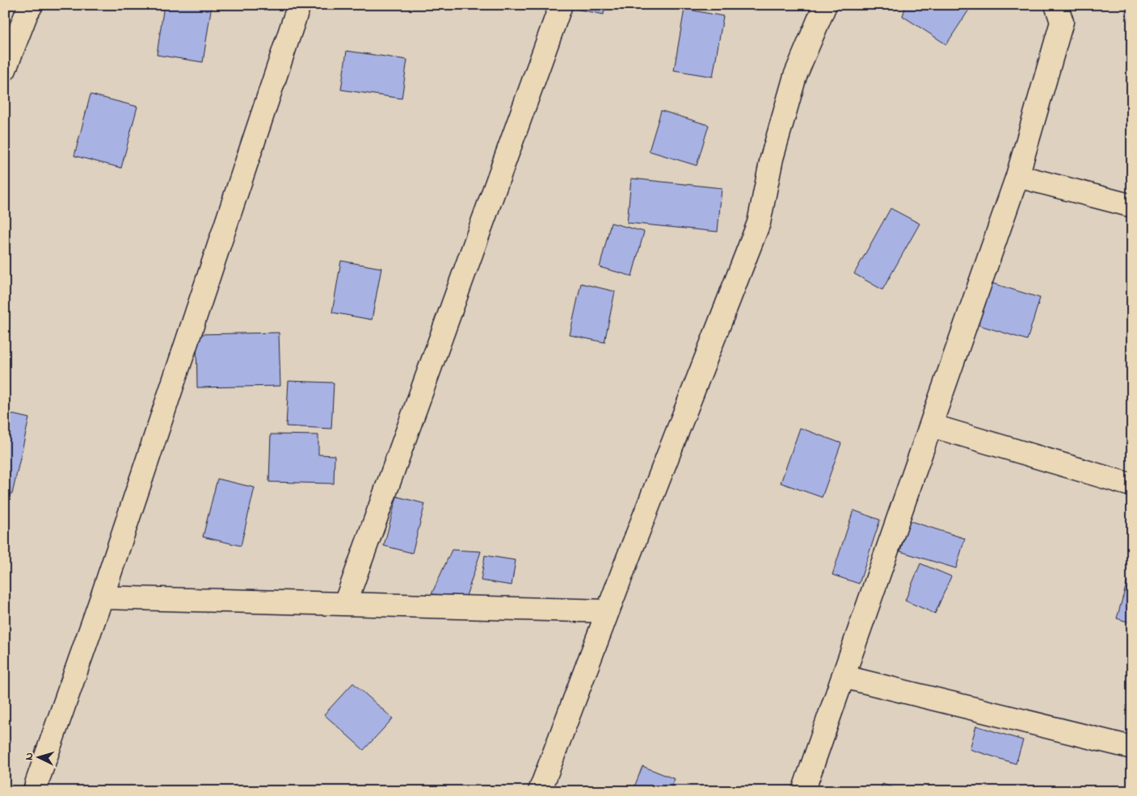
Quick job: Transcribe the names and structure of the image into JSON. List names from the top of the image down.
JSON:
{
  "north": "left"
}
